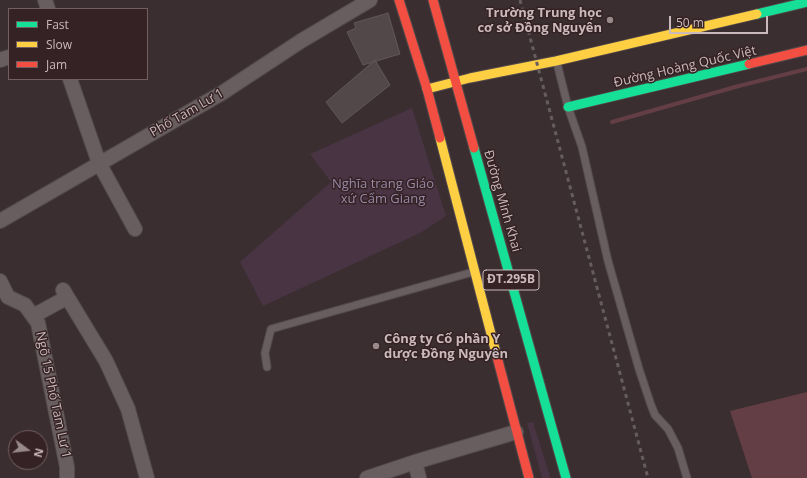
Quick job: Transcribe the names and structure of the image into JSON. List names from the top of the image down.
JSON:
{
  "streets": {
    "main road": ["Đường Hoàng Quốc Việt", "Đường Minh Khai", "ĐT.295B"],
    "street": ["Phố Tam Lư 1", "Ngõ 15 Phố Tam Lư 1"]
  },
  "parks": ["Nghĩa trang Giáo xứ Cẩm Giang"],
  "places": ["Trường Trung học cơ sở Đồng Nguyên", "Công ty Cổ phần Y dược Đồng Nguyên"],
  "legend": ["Fast", "Slow", "Jam"],
  "scale_bar": "50 m",
  "north": "right"
}
